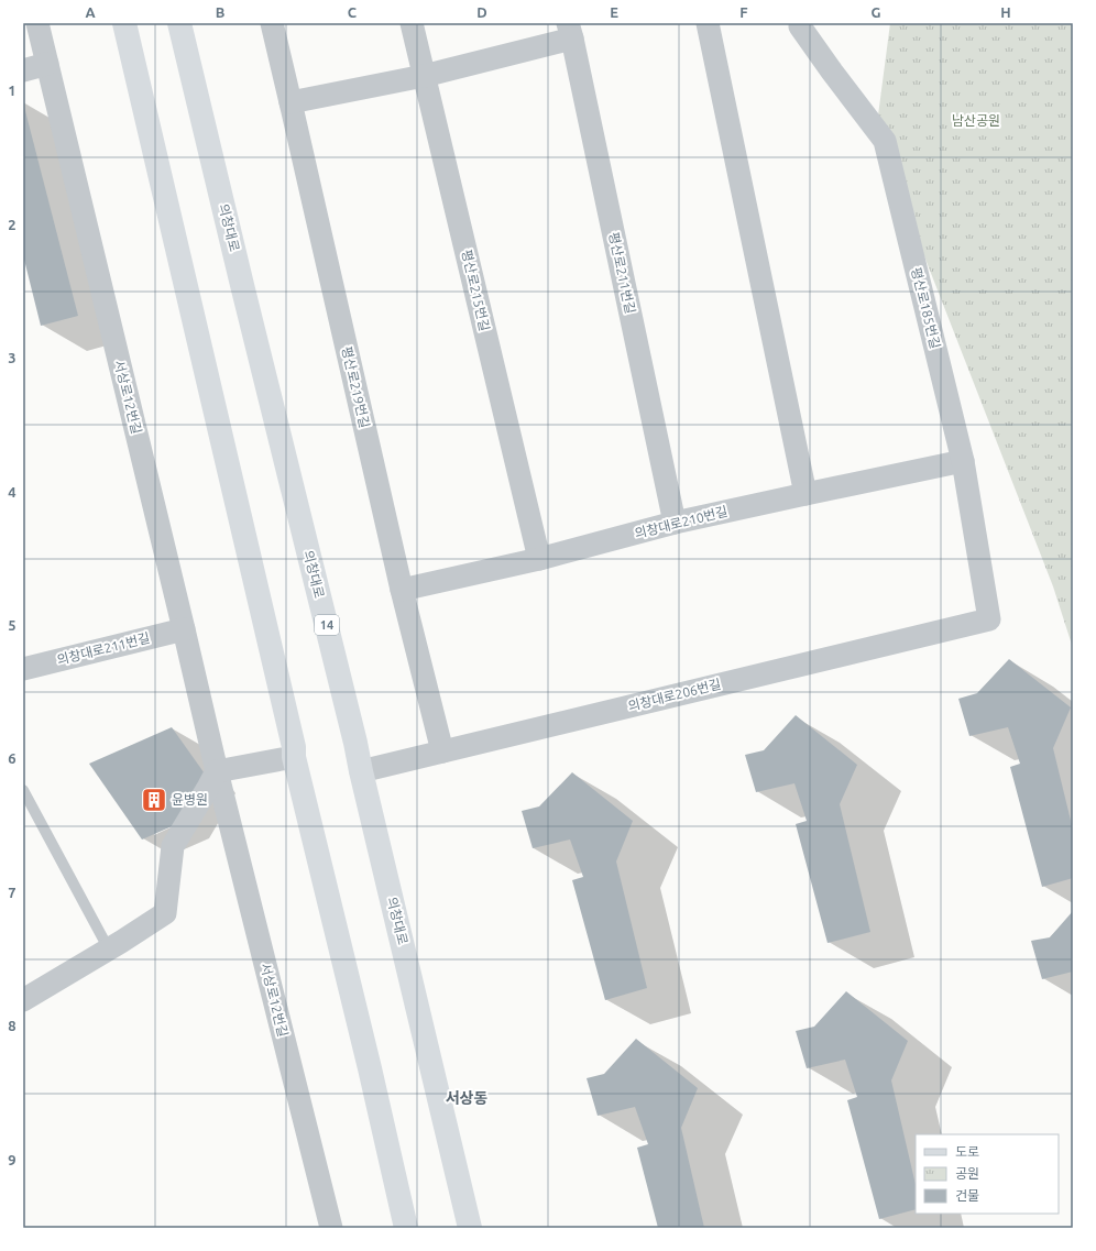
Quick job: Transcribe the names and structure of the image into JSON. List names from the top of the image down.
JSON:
{
  "streets": {
    "main road": ["의창대로", "14"],
    "street": [
      "평산로211번길",
      "평산로215번길",
      "평산로185번길",
      "평산로219번길",
      "서상로12번길",
      "의창대로210번길",
      "의창대로211번길",
      "의창대로206번길"
    ]
  },
  "crossings": [
    ["의창대로", "의창대로206번길"],
    ["평산로211번길", "의창대로210번길"],
    ["평산로215번길", "의창대로210번길"],
    ["평산로185번길", "의창대로210번길"],
    ["평산로185번길", "의창대로206번길"],
    ["평산로219번길", "의창대로210번길"],
    ["평산로219번길", "의창대로206번길"],
    ["서상로12번길", "의창대로211번길"]
  ],
  "districts": ["서상동"],
  "parks": ["남산공원"],
  "places": {
    "building": ["윤병원"]
  },
  "legend": ["도로", "공원", "건물"],
  "grid": {
    "columns": [
      "A",
      "B",
      "C",
      "D",
      "E",
      "F",
      "G",
      "H"
    ],
    "rows": [
      "1",
      "2",
      "3",
      "4",
      "5",
      "6",
      "7",
      "8",
      "9"
    ]
  }
}
